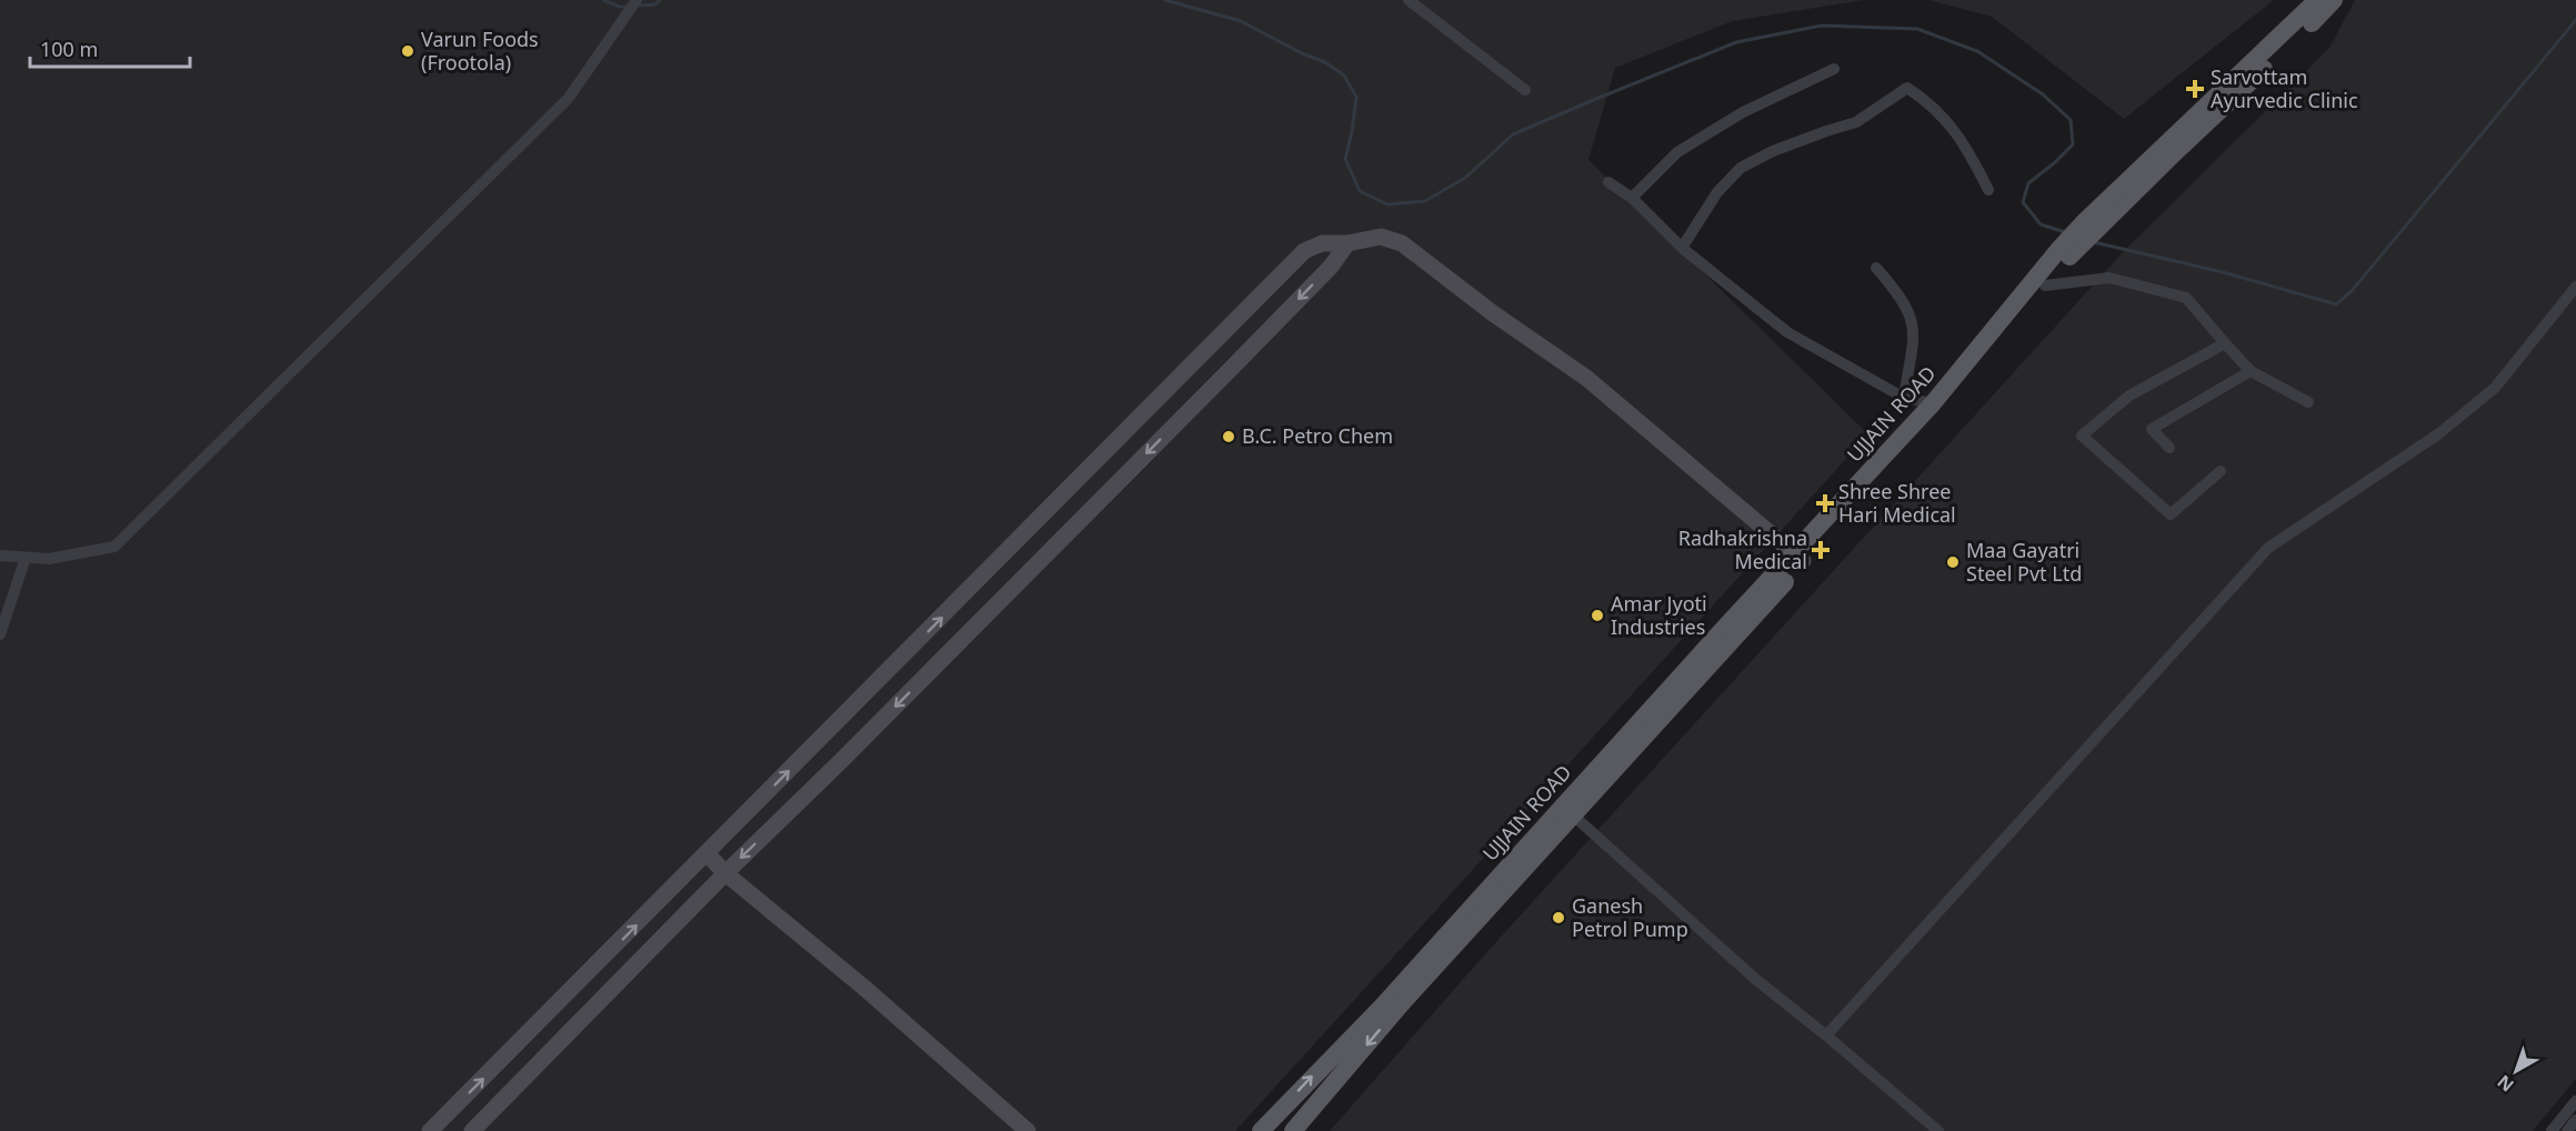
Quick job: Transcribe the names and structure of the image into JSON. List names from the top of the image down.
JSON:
{
  "streets": {
    "main road": ["UJJAIN ROAD"]
  },
  "places": {
    "other": [
      "Varun Foods (Frootola)",
      "B.C. Petro Chem",
      "Maa Gayatri Steel Pvt Ltd",
      "Amar Jyoti Industries",
      "Ganesh Petrol Pump"
    ],
    "health": ["Sarvottam Ayurvedic Clinic", "Shree Shree Hari Medical", "Radhakrishna Medical"]
  },
  "scale_bar": "100 m",
  "north": "bottom left"
}
